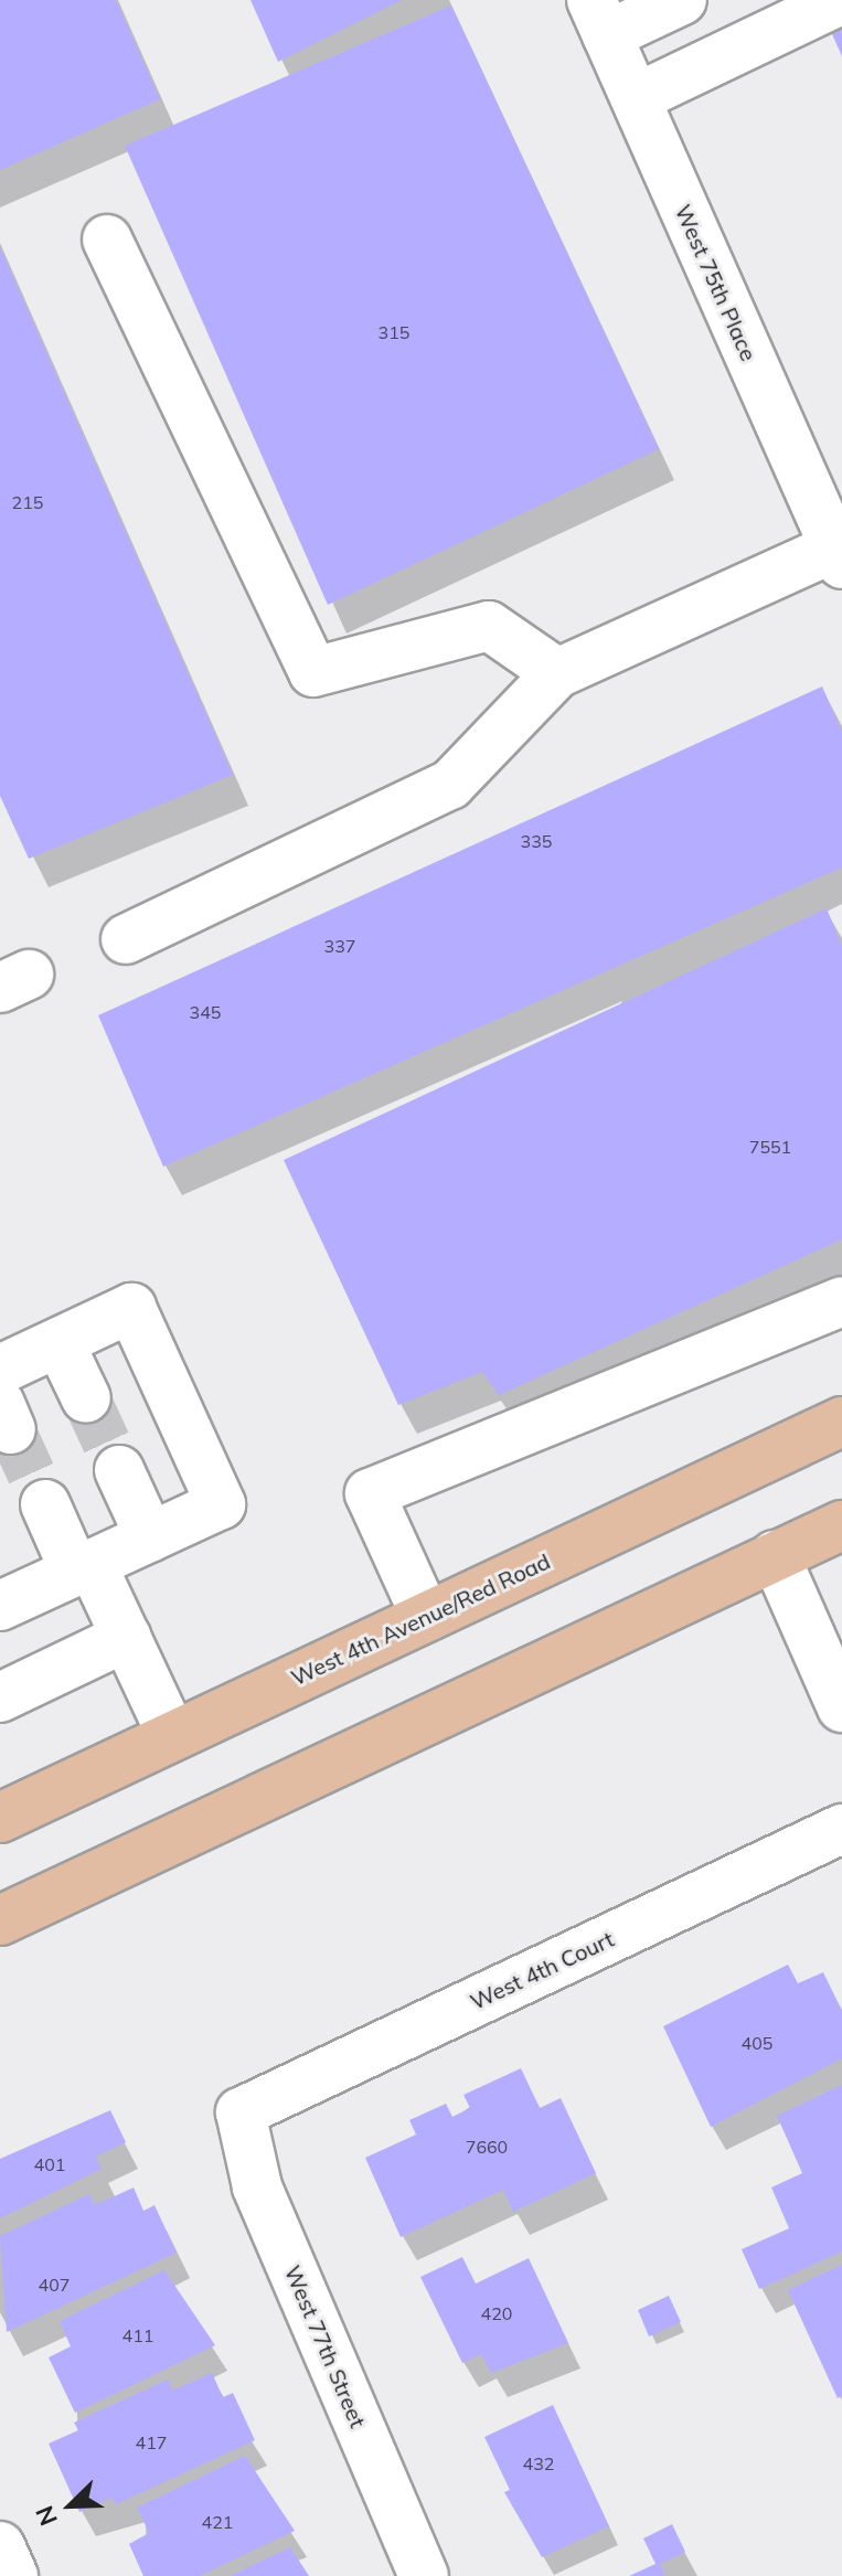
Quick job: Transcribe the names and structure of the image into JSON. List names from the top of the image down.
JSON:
{
  "streets": {
    "main road": ["West 4th Avenue/Red Road"],
    "street": ["West 75th Place", "West 4th Court", "West 77th Street"]
  },
  "crossings": [
    ["West 4th Court", "West 77th Street"]
  ],
  "house_numbers": [
    "315",
    "215",
    "335",
    "337",
    "345",
    "7551",
    "405",
    "7660",
    "401",
    "407",
    "420",
    "411",
    "417",
    "432",
    "421"
  ],
  "north": "bottom left"
}
